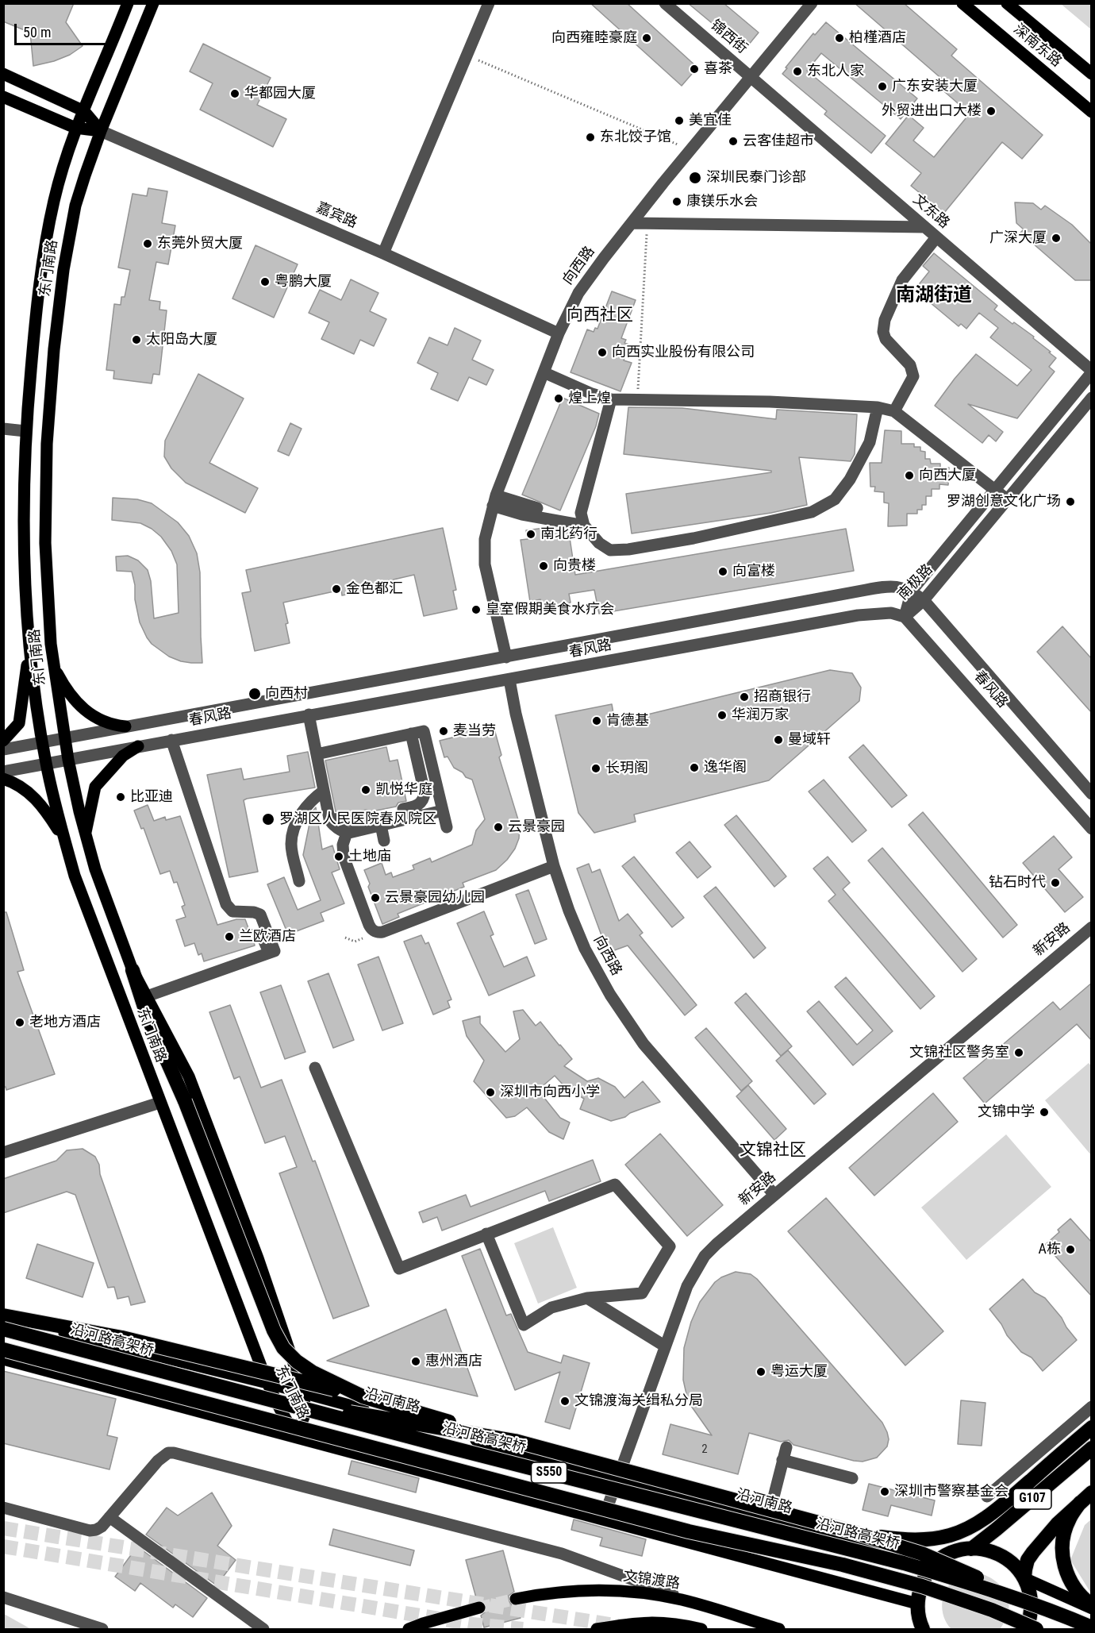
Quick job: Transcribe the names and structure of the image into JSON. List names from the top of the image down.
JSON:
{
  "streets": {
    "highway": ["沿河路高架桥", "S550", "G107"],
    "main road": [
      "深南东路",
      "嘉宾路",
      "东门南路",
      "沿河南路",
      "文锦渡路"
    ],
    "street": [
      "锦西街",
      "文东路",
      "向西路",
      "南极路",
      "春风路",
      "新安路"
    ]
  },
  "crossings": [
    ["锦西街", "文东路"],
    ["锦西街", "向西路"],
    ["文东路", "向西路"],
    ["文东路", "南极路"],
    ["嘉宾路", "向西路"],
    ["嘉宾路", "东门南路"],
    ["向西路", "春风路"],
    ["向西路", "新安路"],
    ["东门南路", "春风路"],
    ["东门南路", "沿河南路"],
    ["南极路", "春风路"],
    ["新安路", "沿河南路"],
    ["沿河南路", "G107"]
  ],
  "districts": ["南湖街道", "向西社区", "文锦社区"],
  "places": [
    "向西雍睦豪庭",
    "柏槿酒店",
    "喜茶",
    "东北人家",
    "广东安装大厦",
    "华都园大厦",
    "外贸进出口大楼",
    "美宜佳",
    "东北饺子馆",
    "云客佳超市",
    "深圳民泰门诊部",
    "康镁乐水会",
    "广深大厦",
    "东莞外贸大厦",
    "粤鹏大厦",
    "太阳岛大厦",
    "向西实业股份有限公司",
    "煌上煌",
    "向西大厦",
    "罗湖创意文化广场",
    "南北药行",
    "向贵楼",
    "向富楼",
    "金色都汇",
    "皇室假期美食水疗会",
    "向西村",
    "招商银行",
    "华润万家",
    "肯德基",
    "麦当劳",
    "曼域轩",
    "逸华阁",
    "长玥阁",
    "凯悦华庭",
    "比亚迪",
    "罗湖区人民医院春风院区",
    "云景豪园",
    "土地庙",
    "钻石时代",
    "云景豪园幼儿园",
    "兰欧酒店",
    "老地方酒店",
    "文锦社区警务室",
    "深圳市向西小学",
    "文锦中学",
    "A栋",
    "惠州酒店",
    "粤运大厦",
    "文锦渡海关缉私分局",
    "深圳市警察基金会"
  ],
  "house_numbers": ["2"],
  "scale_bar": "50 m"
}
